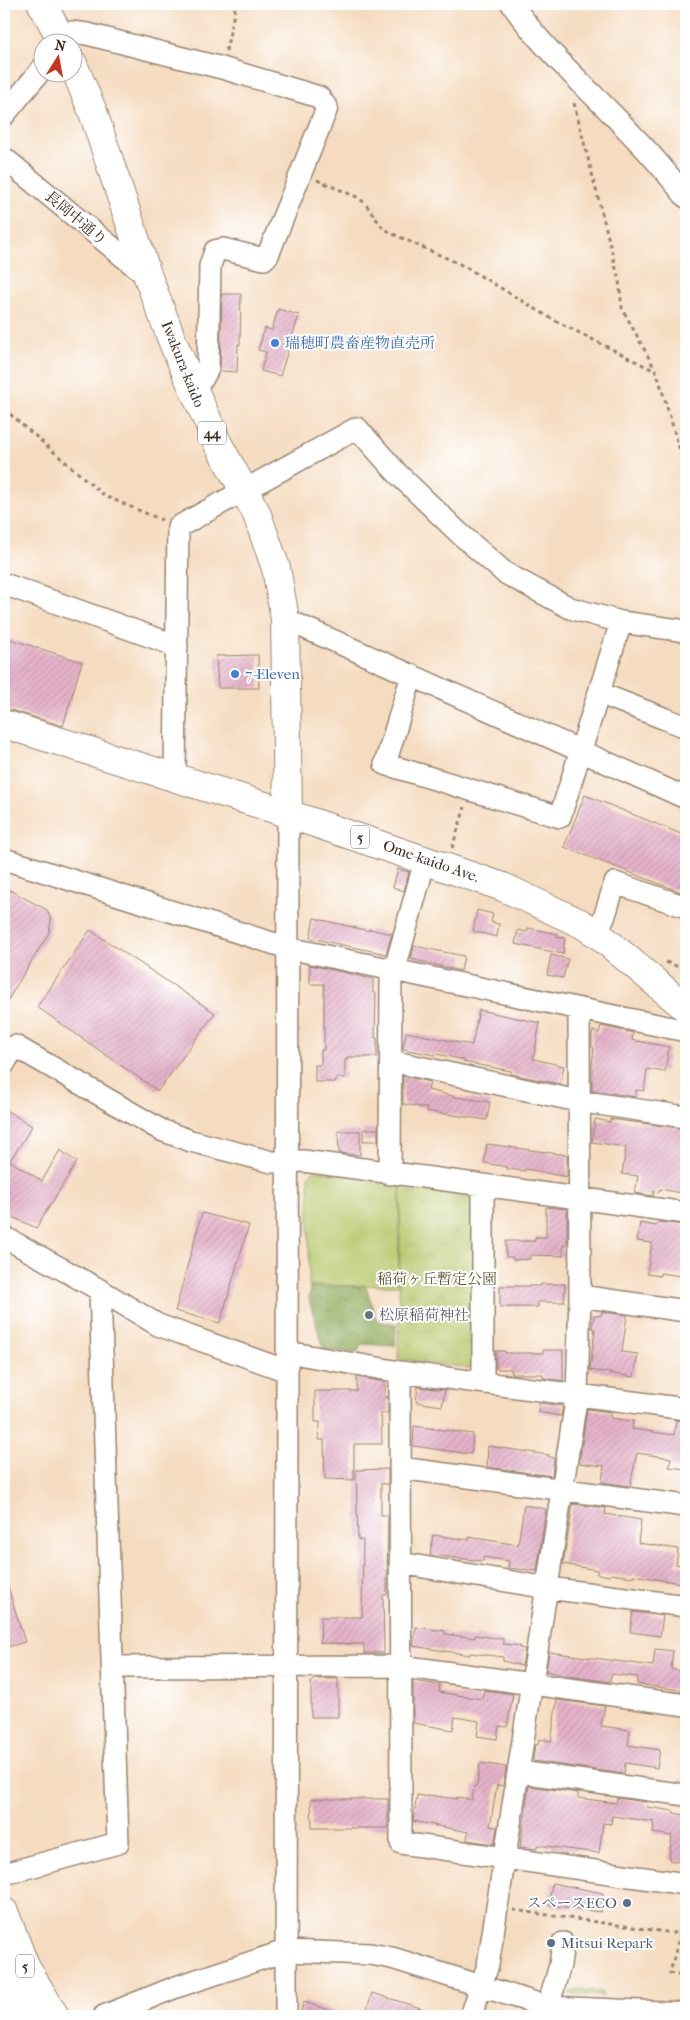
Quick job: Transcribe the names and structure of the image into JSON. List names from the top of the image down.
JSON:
{
  "streets": {
    "main road": [
      "Iwakura-kaido",
      "44",
      "5",
      "Ome-kaido Ave."
    ],
    "street": ["長岡中通り"]
  },
  "crossings": [
    ["長岡中通り", "Iwakura-kaido"],
    ["Iwakura-kaido", "Ome-kaido Ave."]
  ],
  "parks": ["稲荷ヶ丘暫定公園"],
  "places": [
    "瑞穂町農畜産物直売所",
    "7-Eleven",
    "松原稲荷神社",
    "スペースECO",
    "Mitsui Repark"
  ],
  "north": "top"
}
